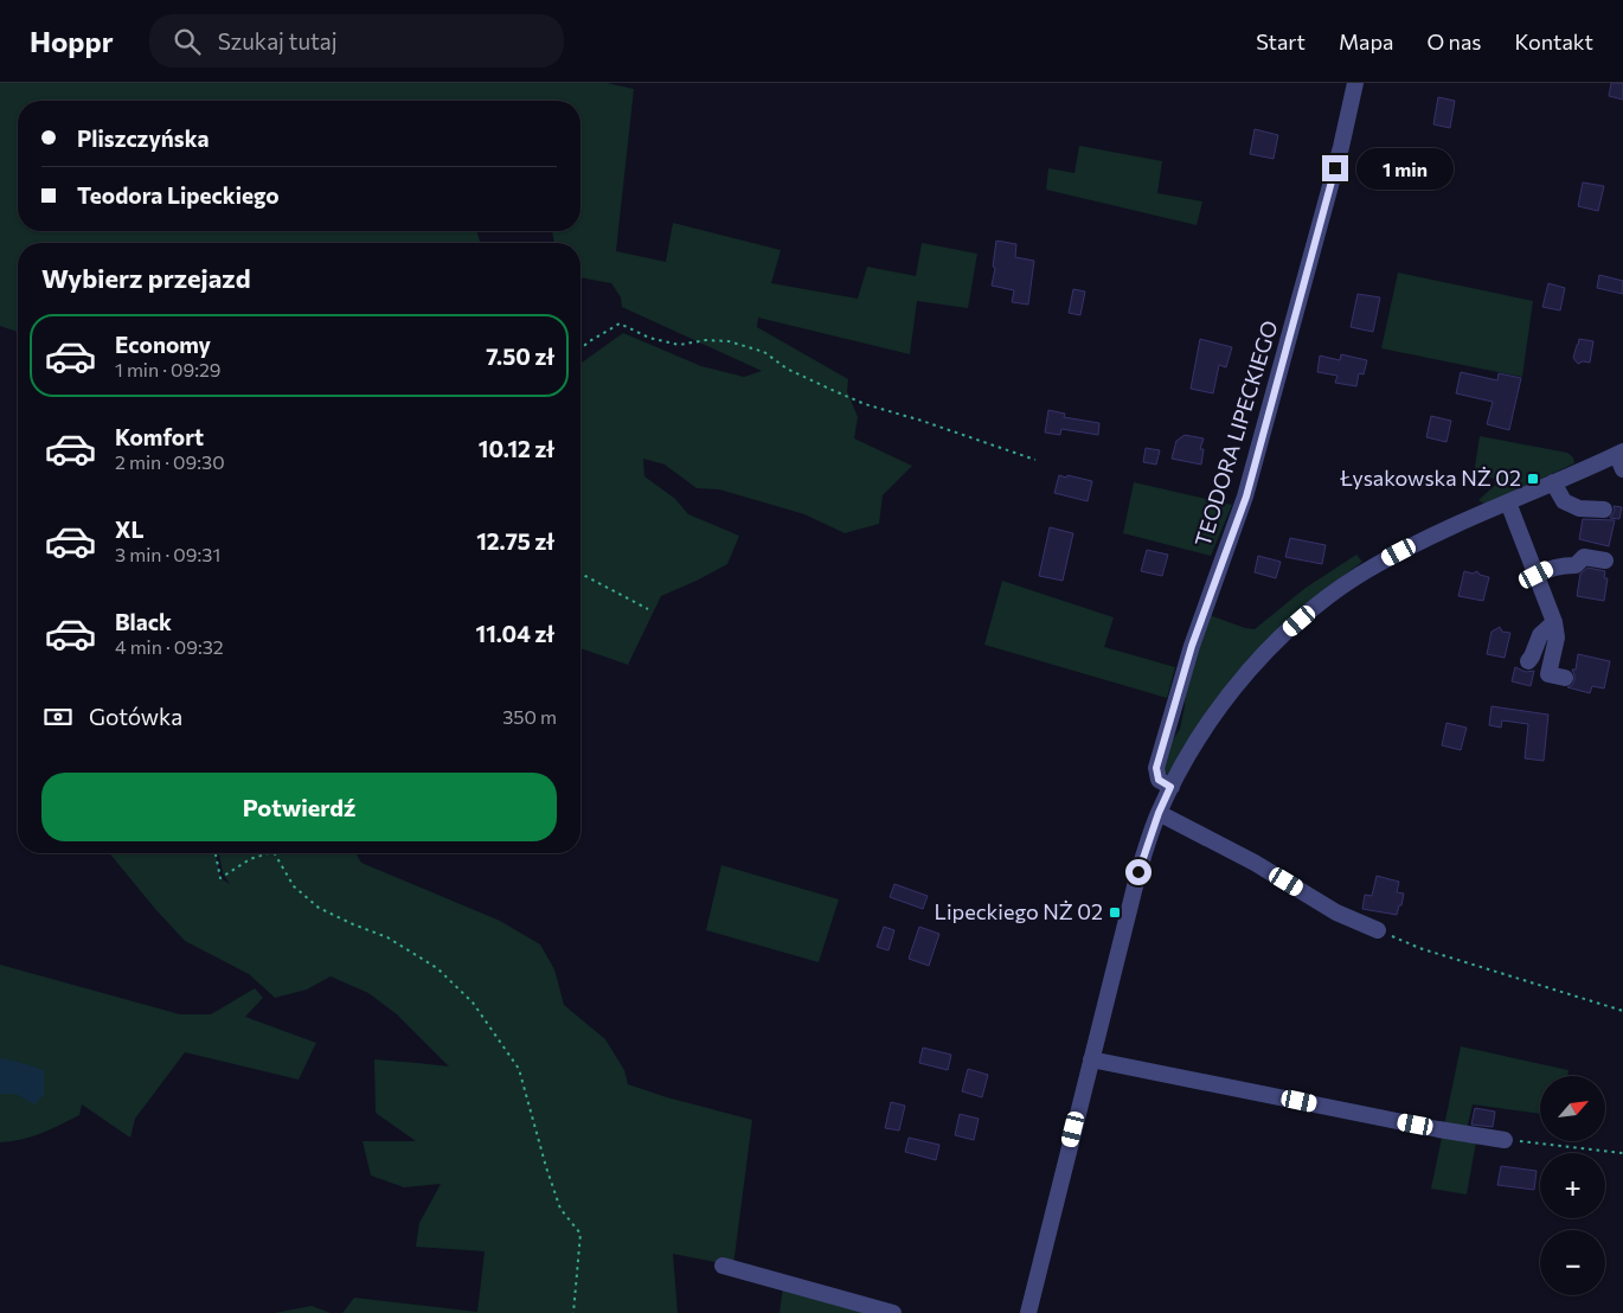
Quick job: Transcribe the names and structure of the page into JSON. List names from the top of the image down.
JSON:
{
  "streets": {
    "street": ["TEODORA LIPECKIEGO"]
  },
  "places": {
    "transit": ["Łysakowska NŻ 02", "Lipeckiego NŻ 02"]
  },
  "north": "top right",
  "page": {
    "header": "Hoppr",
    "search": "Szukaj tutaj",
    "nav": [
      "Start",
      "Mapa",
      "O nas",
      "Kontakt"
    ],
    "banner": ["Pliszczyńska", "Teodora Lipeckiego"],
    "bubble": "1 min",
    "heading": "Wybierz przejazd",
    "list": [
      {
        "name": "Economy",
        "note": "1 min · 09:29",
        "value": "7.50 zł"
      },
      {
        "name": "Komfort",
        "note": "2 min · 09:30",
        "value": "10.12 zł"
      },
      {
        "name": "XL",
        "note": "3 min · 09:31",
        "value": "12.75 zł"
      },
      {
        "name": "Black",
        "note": "4 min · 09:32",
        "value": "11.04 zł"
      }
    ],
    "pay": ["Gotówka", "350 m"],
    "buttons": "Potwierdź",
    "map_buttons": ["+", "−"]
  }
}
